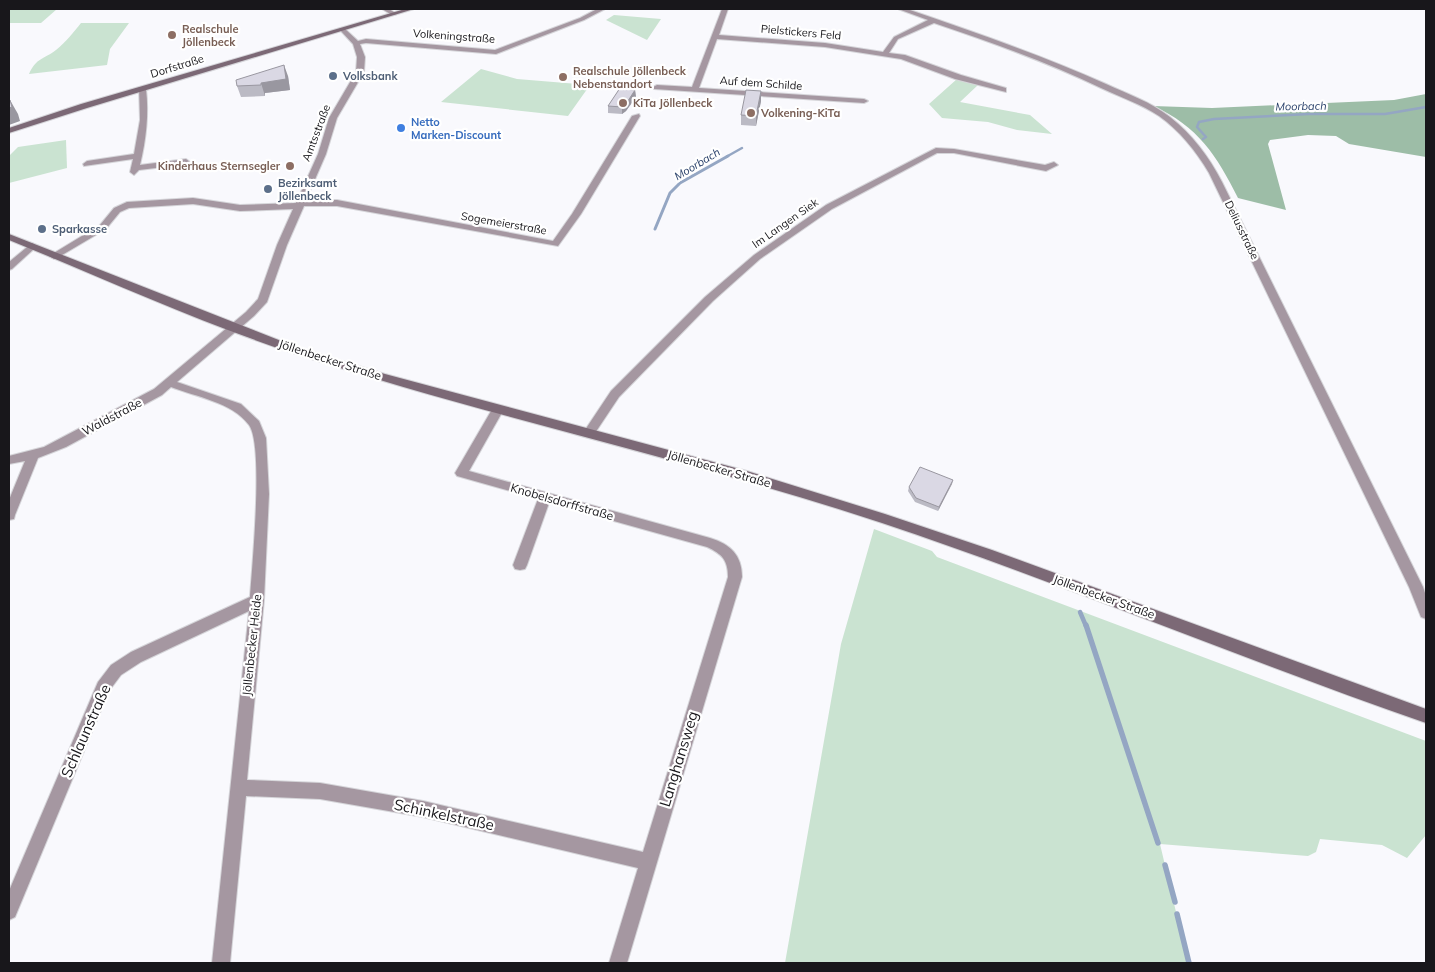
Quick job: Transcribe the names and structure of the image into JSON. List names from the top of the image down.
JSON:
{
  "streets": {
    "main road": ["Dorfstraße", "Jöllenbecker Straße"],
    "street": [
      "Pielstickers Feld",
      "Volkeningstraße",
      "Auf dem Schilde",
      "Amtsstraße",
      "Sogemeierstraße",
      "Im Langen Siek",
      "Deliusstraße",
      "Waldstraße",
      "Knobelsdorffstraße",
      "Jöllenbecker Heide",
      "Schlaunstraße",
      "Langhansweg",
      "Schinkelstraße"
    ]
  },
  "crossings": [
    ["Volkeningstraße", "Amtsstraße"],
    ["Amtsstraße", "Sogemeierstraße"],
    ["Amtsstraße", "Jöllenbecker Straße"],
    ["Amtsstraße", "Waldstraße"],
    ["Im Langen Siek", "Jöllenbecker Straße"],
    ["Jöllenbecker Straße", "Waldstraße"],
    ["Jöllenbecker Straße", "Knobelsdorffstraße"],
    ["Waldstraße", "Jöllenbecker Heide"],
    ["Knobelsdorffstraße", "Langhansweg"],
    ["Jöllenbecker Heide", "Schlaunstraße"],
    ["Jöllenbecker Heide", "Schinkelstraße"],
    ["Langhansweg", "Schinkelstraße"]
  ],
  "water": ["Moorbach"],
  "places": [
    "Realschule Jöllenbeck",
    "Volksbank",
    "Realschule Jöllenbeck Nebenstandort",
    "KiTa Jöllenbeck",
    "Volkening-KiTa",
    "Netto Marken-Discount",
    "Kinderhaus Sternsegler",
    "Bezirksamt Jöllenbeck",
    "Sparkasse"
  ]
}
